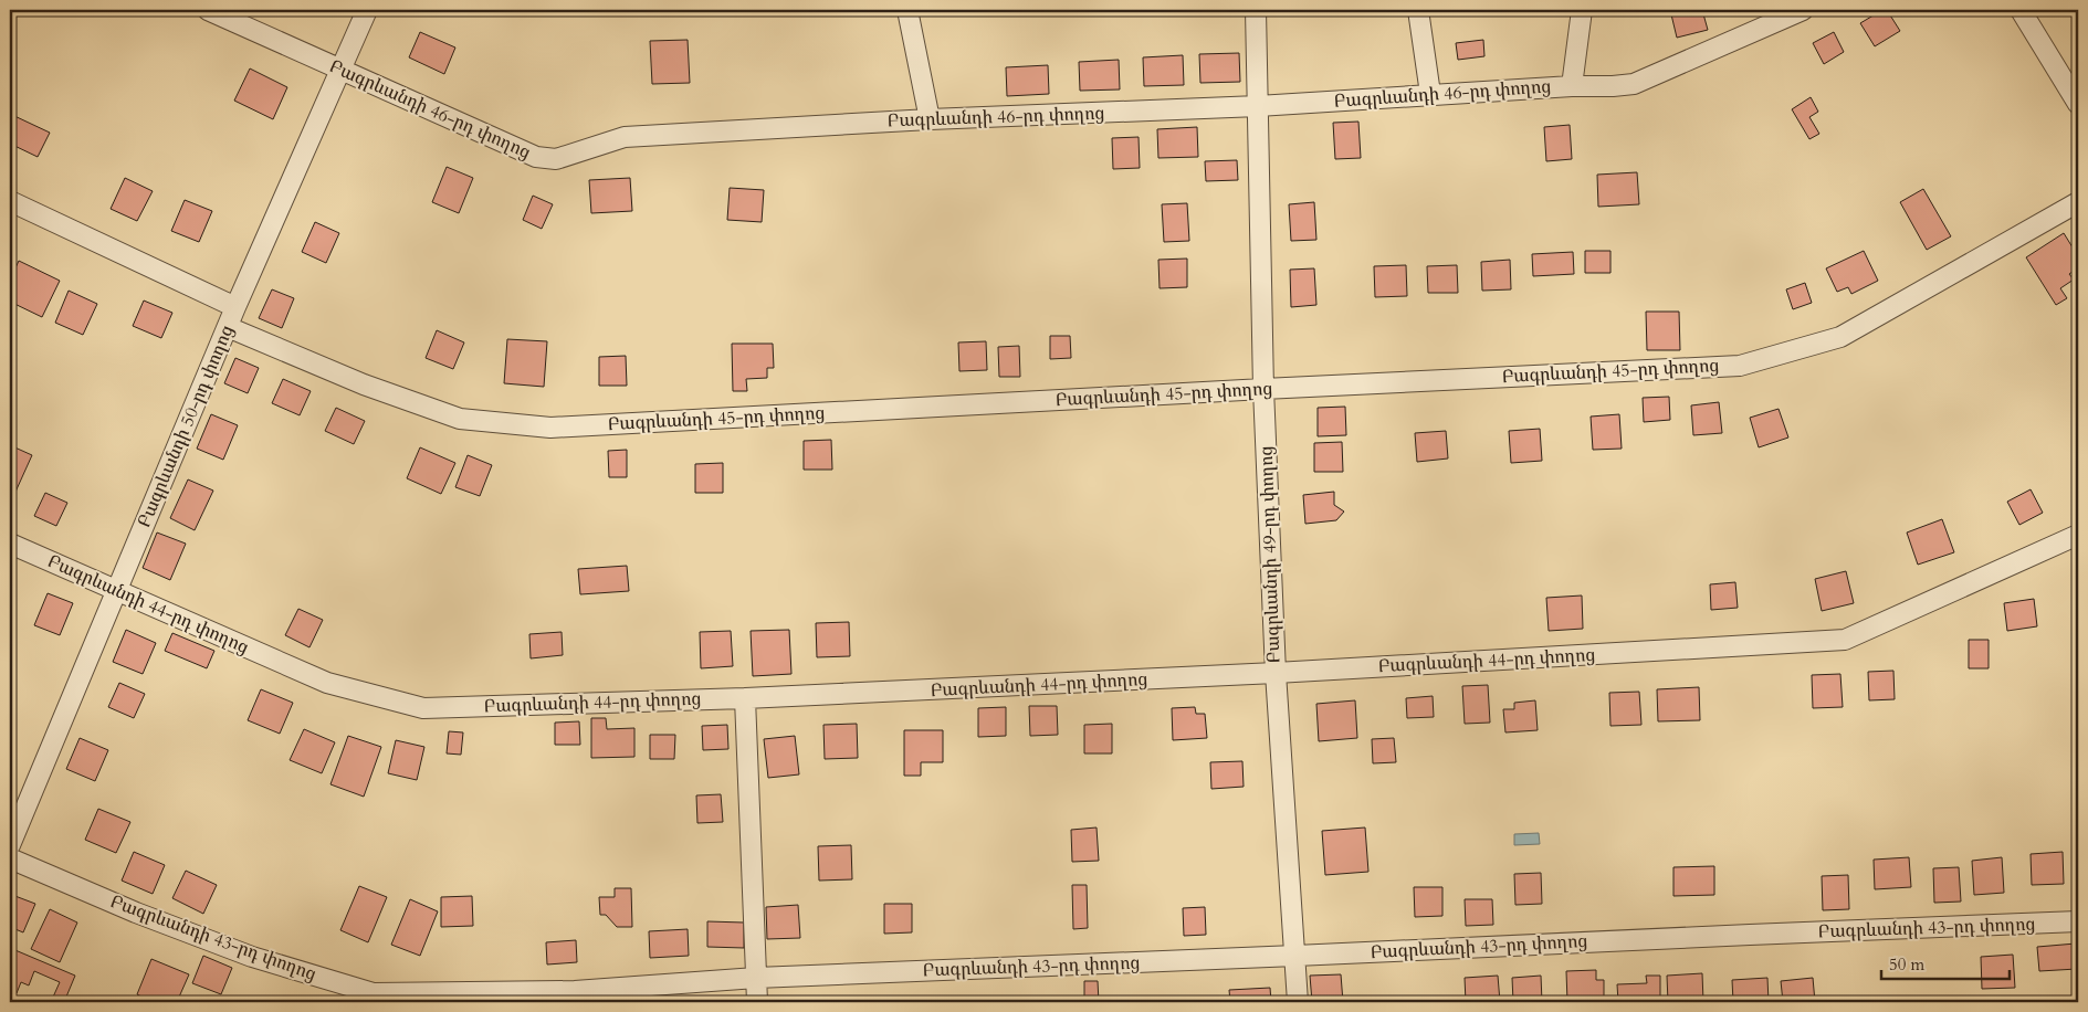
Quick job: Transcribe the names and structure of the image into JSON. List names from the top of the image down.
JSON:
{
  "streets": {
    "street": [
      "Բագրևանդի 46-րդ փողոց",
      "Բագրևանդի 45-րդ փողոց",
      "Բագրևանդի 50-րդ փողոց",
      "Բագրևանդի 49-րդ փողոց",
      "Բագրևանդի 44-րդ փողոց",
      "Բագրևանդի 43-րդ փողոց"
    ]
  },
  "crossings": [
    ["Բագրևանդի 46-րդ փողոց", "Բագրևանդի 50-րդ փողոց"],
    ["Բագրևանդի 46-րդ փողոց", "Բագրևանդի 49-րդ փողոց"],
    ["Բագրևանդի 45-րդ փողոց", "Բագրևանդի 50-րդ փողոց"],
    ["Բագրևանդի 45-րդ փողոց", "Բագրևանդի 49-րդ փողոց"],
    ["Բագրևանդի 50-րդ փողոց", "Բագրևանդի 44-րդ փողոց"],
    ["Բագրևանդի 49-րդ փողոց", "Բագրևանդի 44-րդ փողոց"],
    ["Բագրևանդի 49-րդ փողոց", "Բագրևանդի 43-րդ փողոց"]
  ],
  "scale_bar": "50 m"
}
